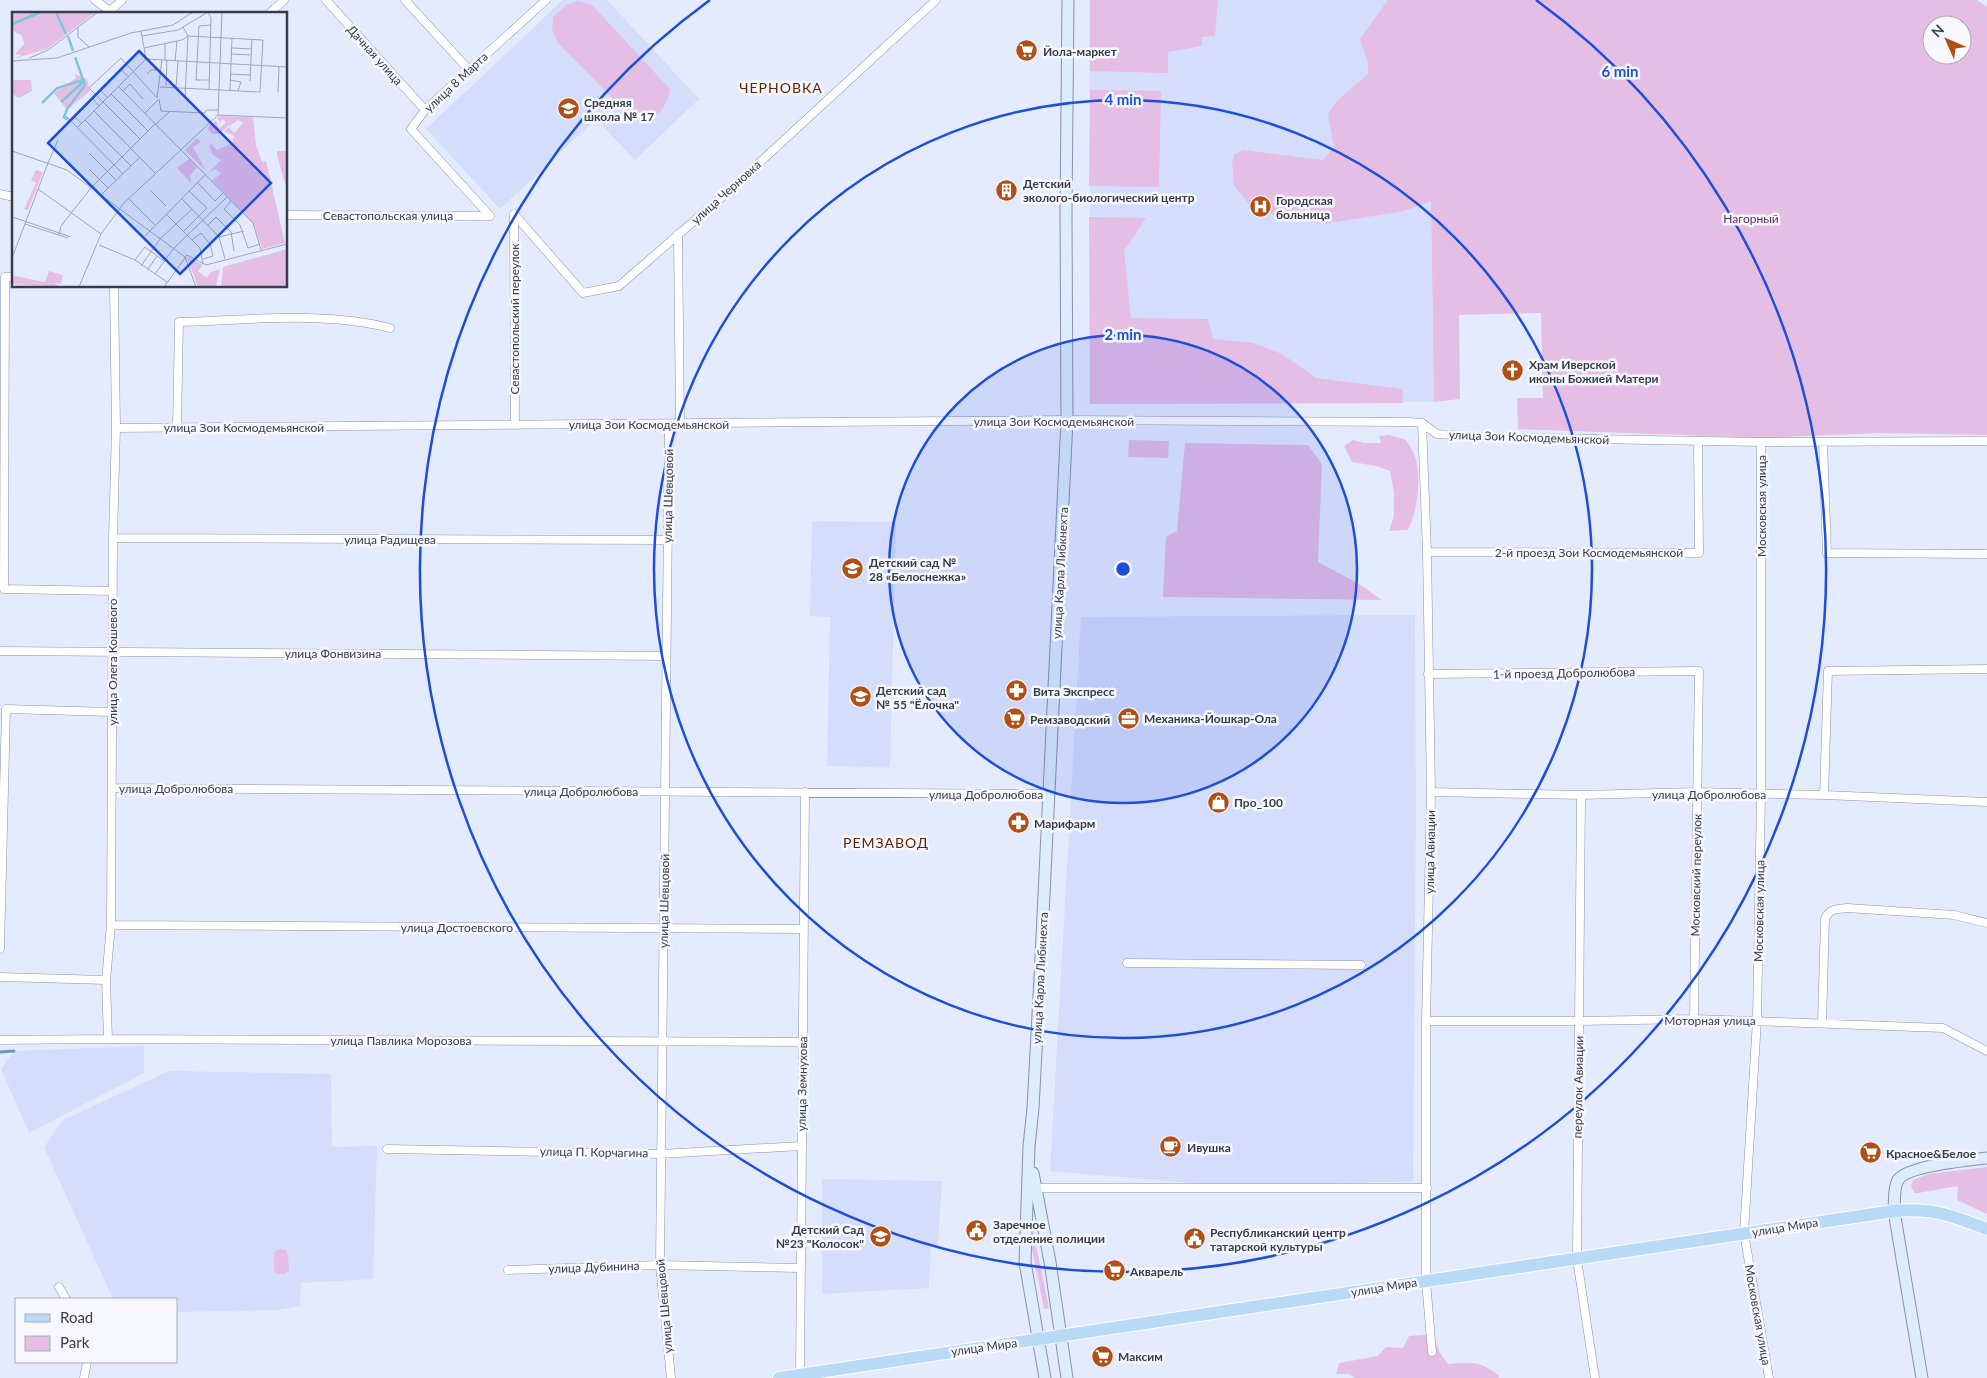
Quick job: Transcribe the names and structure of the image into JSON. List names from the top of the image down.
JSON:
{
  "streets": {
    "main road": ["улица Карла Либкнехта", "улица Мира"],
    "street": [
      "Дачная улица",
      "улица 8 Марта",
      "улица Черновка",
      "Севастопольская улица",
      "Севастопольский переулок",
      "улица Зои Космодемьянской",
      "улица Шевцовой",
      "Московская улица",
      "улица Радищева",
      "2-й проезд Зои Космодемьянской",
      "улица Фонвизина",
      "улица Олега Кошевого",
      "1-й проезд Добролюбова",
      "улица Добролюбова",
      "улица Авиации",
      "Московский переулок",
      "улица Достоевского",
      "Моторная улица",
      "улица Павлика Морозова",
      "улица Земнухова",
      "переулок Авиации",
      "улица П. Корчагина",
      "улица Дубинина"
    ]
  },
  "crossings": [
    ["Дачная улица", "улица 8 Марта"],
    ["улица 8 Марта", "Севастопольская улица"],
    ["улица Черновка", "Севастопольский переулок"],
    ["Севастопольский переулок", "улица Зои Космодемьянской"],
    ["улица Зои Космодемьянской", "улица Шевцовой"],
    ["улица Зои Космодемьянской", "Московская улица"],
    ["улица Зои Космодемьянской", "2-й проезд Зои Космодемьянской"],
    ["улица Зои Космодемьянской", "улица Карла Либкнехта"],
    ["улица Зои Космодемьянской", "улица Олега Кошевого"],
    ["улица Зои Космодемьянской", "улица Авиации"],
    ["улица Шевцовой", "улица Радищева"],
    ["улица Шевцовой", "улица Фонвизина"],
    ["улица Шевцовой", "улица Добролюбова"],
    ["улица Шевцовой", "улица Достоевского"],
    ["улица Шевцовой", "улица Павлика Морозова"],
    ["улица Шевцовой", "улица П. Корчагина"],
    ["улица Шевцовой", "улица Дубинина"],
    ["Московская улица", "улица Добролюбова"],
    ["Московская улица", "Моторная улица"],
    ["Московская улица", "улица Мира"],
    ["улица Радищева", "улица Олега Кошевого"],
    ["2-й проезд Зои Космодемьянской", "улица Авиации"],
    ["улица Карла Либкнехта", "улица Добролюбова"],
    ["улица Карла Либкнехта", "улица Мира"],
    ["улица Фонвизина", "улица Олега Кошевого"],
    ["улица Олега Кошевого", "улица Добролюбова"],
    ["улица Олега Кошевого", "улица Достоевского"],
    ["улица Олега Кошевого", "улица Павлика Морозова"],
    ["1-й проезд Добролюбова", "улица Авиации"],
    ["1-й проезд Добролюбова", "Московский переулок"],
    ["улица Добролюбова", "улица Авиации"],
    ["улица Добролюбова", "Московский переулок"],
    ["улица Добролюбова", "улица Земнухова"],
    ["улица Добролюбова", "переулок Авиации"],
    ["улица Авиации", "Моторная улица"],
    ["улица Авиации", "улица Мира"],
    ["Московский переулок", "Моторная улица"],
    ["улица Достоевского", "улица Земнухова"],
    ["Моторная улица", "переулок Авиации"],
    ["улица Павлика Морозова", "улица Земнухова"],
    ["улица Земнухова", "улица П. Корчагина"],
    ["улица Земнухова", "улица Мира"],
    ["улица Земнухова", "улица Дубинина"],
    ["переулок Авиации", "улица Мира"]
  ],
  "districts": ["ЧЕРНОВКА", "РЕМЗАВОД"],
  "parks": ["Нагорный"],
  "places": {
    "supermarket": [
      "Йола-маркет",
      "Ремзаводский",
      "Красное&Белое",
      "Акварель",
      "Максим"
    ],
    "school or university": [
      "Средняя школа № 17",
      "Детский сад № 28 «Белоснежка»",
      "Детский сад № 55 \"Ёлочка\"",
      "Детский Сад №23 \"Колосок\""
    ],
    "building": ["Детский эколого-биологический центр"],
    "hospital": ["Городская больница"],
    "church": ["Храм Иверской иконы Божией Матери"],
    "pharmacy": ["Вита Экспресс", "Марифарм"],
    "office": ["Механика-Йошкар-Ола"],
    "shop": ["Про_100"],
    "cafe": ["Ивушка"],
    "public building": ["Заречное отделение полиции", "Республиканский центр татарской культуры"]
  },
  "legend": ["Road", "Park"],
  "north": "top left",
  "rings": ["6 min", "4 min", "2 min"]
}
